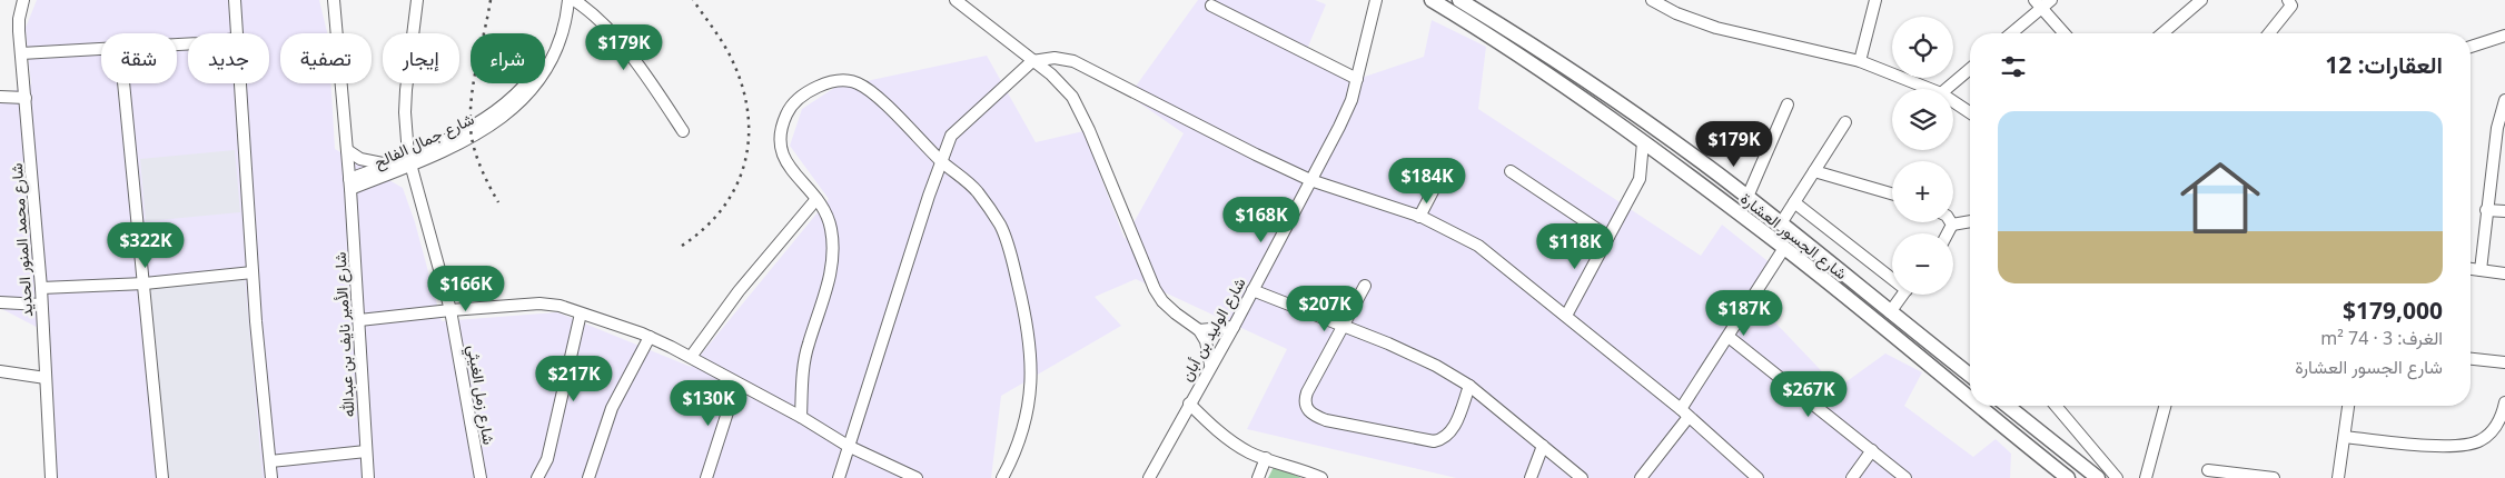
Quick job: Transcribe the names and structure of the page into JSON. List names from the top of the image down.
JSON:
{
  "streets": {
    "main road": ["شارع الجسور العشارة"],
    "street": [
      "شارع جمال الفالح",
      "شارع محمد المنور الحديد",
      "شارع الوليد بن أبان",
      "شارع الأمير نايف بن عبدالله",
      "شارع زمل الغيثي"
    ]
  },
  "crossings": [
    ["شارع جمال الفالح", "شارع الأمير نايف بن عبدالله"],
    ["شارع جمال الفالح", "شارع زمل الغيثي"]
  ],
  "page": {
    "map_buttons": ["+", "−"],
    "price": [
      "$179K",
      "$179K",
      "$184K",
      "$168K",
      "$322K",
      "$118K",
      "$166K",
      "$207K",
      "$187K",
      "$217K",
      "$267K",
      "$130K"
    ],
    "chip": [
      "شراء",
      "إيجار",
      "تصفية",
      "جديد",
      "شقة"
    ],
    "heading": "العقارات: 12",
    "list": [
      {
        "name": "$179,000",
        "note": "الغرف: 3 · 74 m² · شارع الجسور العشارة"
      }
    ]
  }
}
